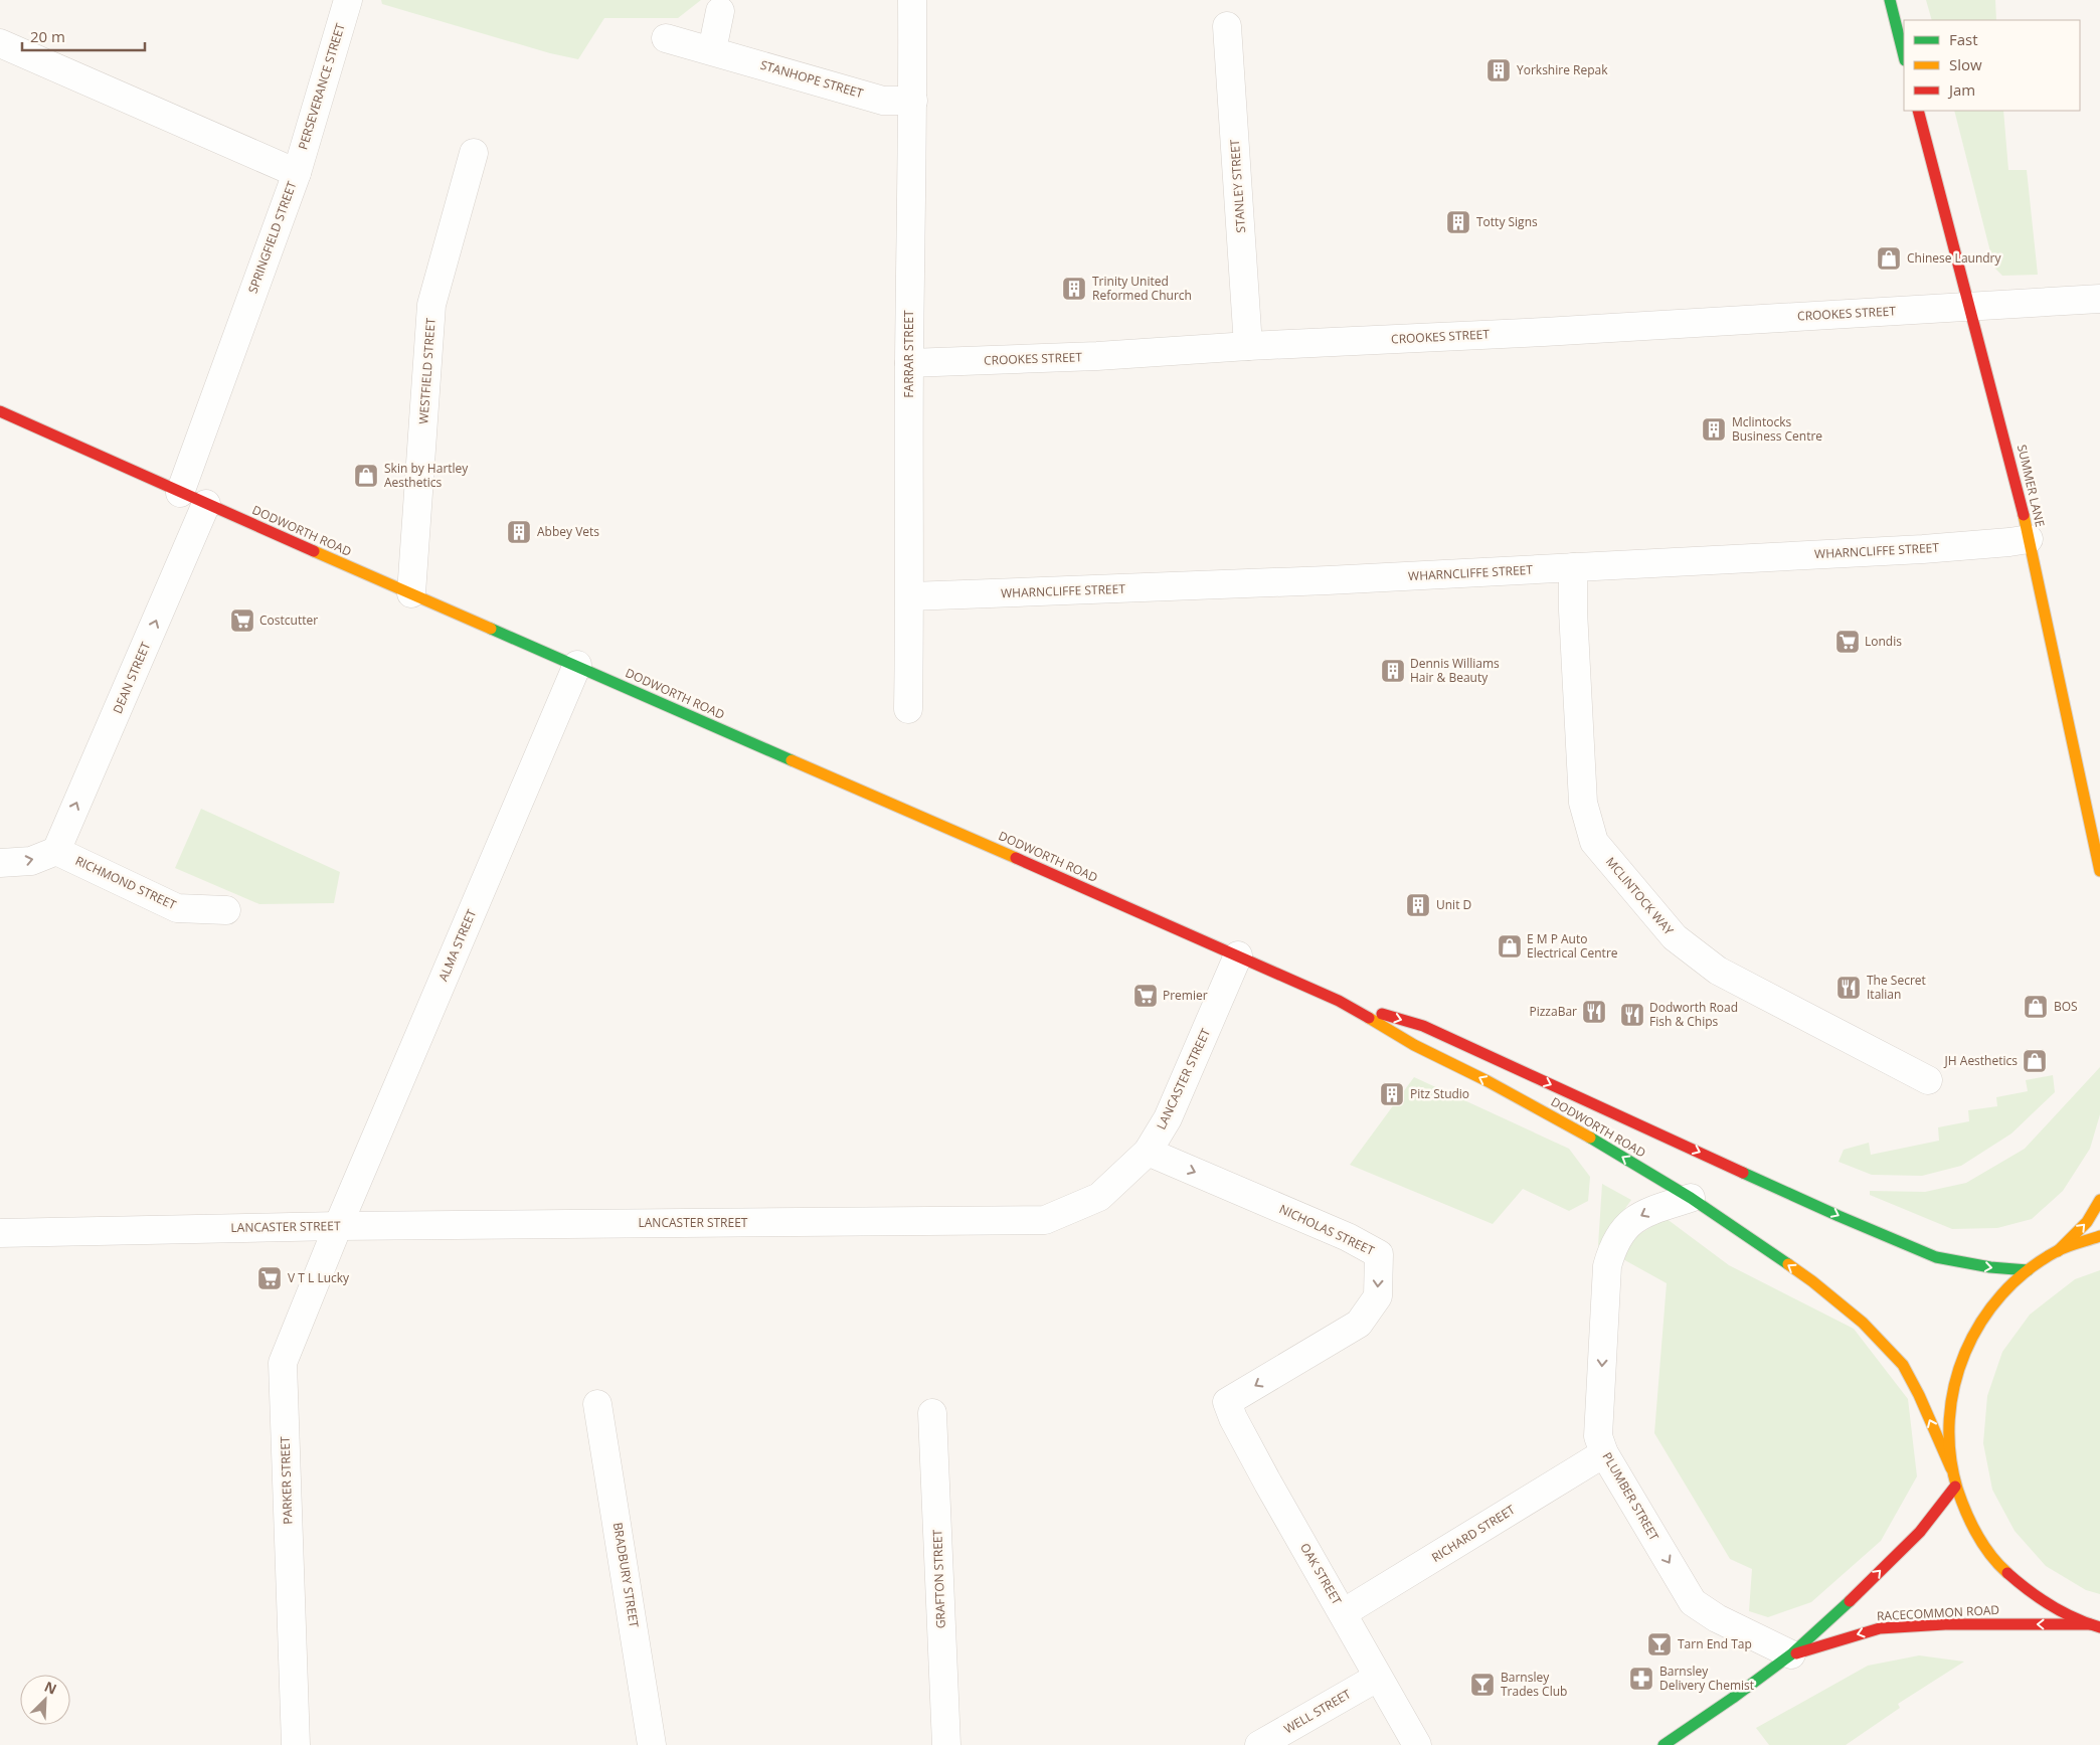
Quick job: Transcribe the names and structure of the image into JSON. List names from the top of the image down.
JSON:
{
  "streets": {
    "main road": ["SUMMER LANE", "DODWORTH ROAD", "RACECOMMON ROAD"],
    "street": [
      "STANHOPE STREET",
      "PERSEVERANCE STREET",
      "STANLEY STREET",
      "SPRINGFIELD STREET",
      "CROOKES STREET",
      "FARRAR STREET",
      "WESTFIELD STREET",
      "WHARNCLIFFE STREET",
      "DEAN STREET",
      "RICHMOND STREET",
      "MCLINTOCK WAY",
      "ALMA STREET",
      "LANCASTER STREET",
      "NICHOLAS STREET",
      "PARKER STREET",
      "PLUMBER STREET",
      "RICHARD STREET",
      "OAK STREET",
      "BRADBURY STREET",
      "GRAFTON STREET",
      "WELL STREET"
    ]
  },
  "crossings": [
    ["STANHOPE STREET", "FARRAR STREET"],
    ["PERSEVERANCE STREET", "SPRINGFIELD STREET"],
    ["STANLEY STREET", "CROOKES STREET"],
    ["SPRINGFIELD STREET", "DODWORTH ROAD"],
    ["CROOKES STREET", "FARRAR STREET"],
    ["CROOKES STREET", "SUMMER LANE"],
    ["FARRAR STREET", "WHARNCLIFFE STREET"],
    ["WESTFIELD STREET", "DODWORTH ROAD"],
    ["SUMMER LANE", "WHARNCLIFFE STREET"],
    ["DODWORTH ROAD", "DEAN STREET"],
    ["DODWORTH ROAD", "ALMA STREET"],
    ["DODWORTH ROAD", "LANCASTER STREET"],
    ["DODWORTH ROAD", "PLUMBER STREET"],
    ["WHARNCLIFFE STREET", "MCLINTOCK WAY"],
    ["DEAN STREET", "RICHMOND STREET"],
    ["ALMA STREET", "LANCASTER STREET"],
    ["ALMA STREET", "PARKER STREET"],
    ["LANCASTER STREET", "NICHOLAS STREET"],
    ["LANCASTER STREET", "PARKER STREET"],
    ["NICHOLAS STREET", "OAK STREET"],
    ["PLUMBER STREET", "RICHARD STREET"],
    ["PLUMBER STREET", "RACECOMMON ROAD"],
    ["RICHARD STREET", "OAK STREET"],
    ["OAK STREET", "WELL STREET"]
  ],
  "one_way": ["DEAN STREET"],
  "places": {
    "building": [
      "Yorkshire Repak",
      "Totty Signs",
      "Trinity United Reformed Church",
      "Mclintocks Business Centre",
      "Abbey Vets",
      "Dennis Williams Hair & Beauty",
      "Unit D",
      "Pitz Studio"
    ],
    "shop": [
      "Chinese Laundry",
      "Skin by Hartley Aesthetics",
      "E M P Auto Electrical Centre",
      "BOS",
      "JH Aesthetics"
    ],
    "supermarket": [
      "Costcutter",
      "Londis",
      "Premier",
      "V T L Lucky"
    ],
    "restaurant": ["The Secret Italian", "PizzaBar", "Dodworth Road Fish & Chips"],
    "bar": ["Tarn End Tap", "Barnsley Trades Club"],
    "pharmacy": ["Barnsley Delivery Chemist"]
  },
  "legend": ["Fast", "Slow", "Jam"],
  "scale_bar": "20 m",
  "north": "top right"
}
